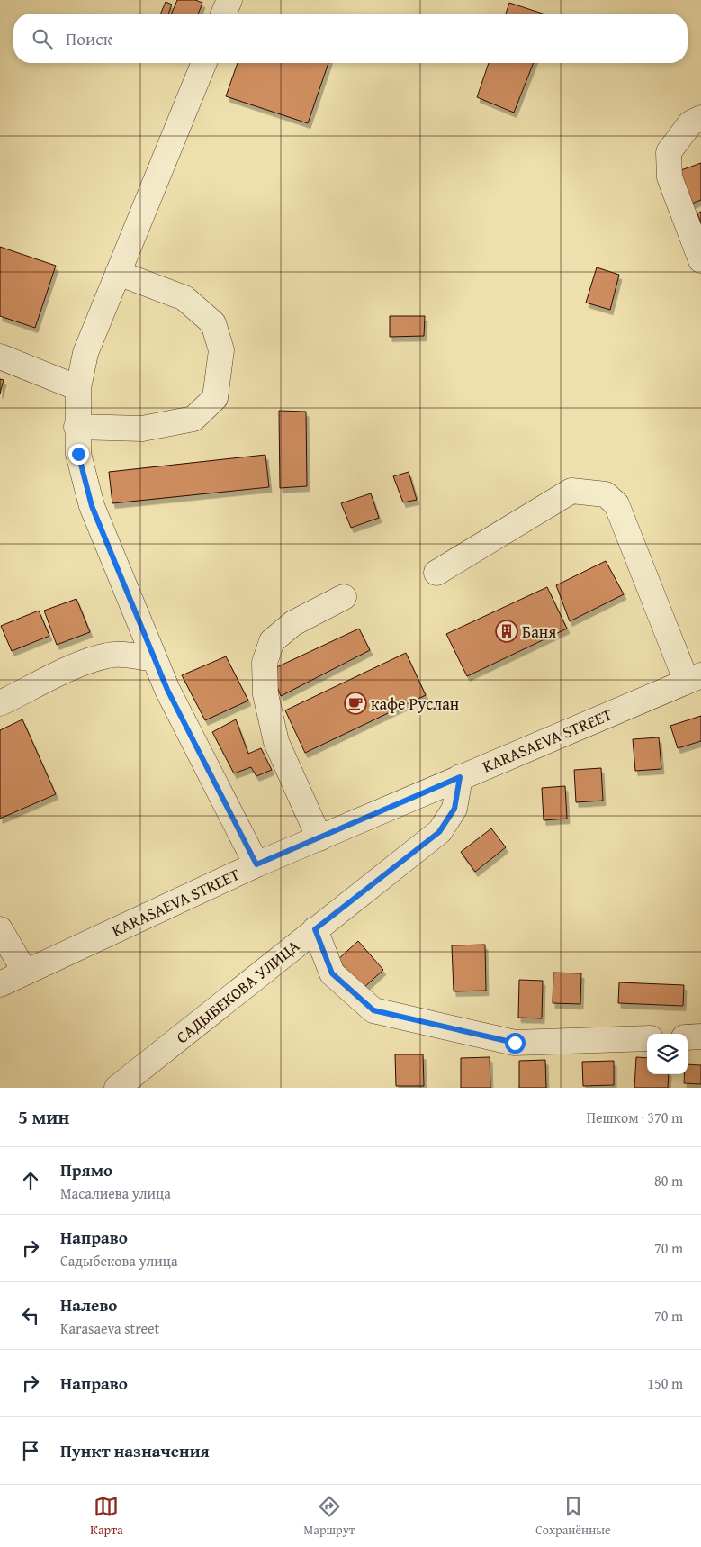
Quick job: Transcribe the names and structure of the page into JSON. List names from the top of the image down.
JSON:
{
  "streets": {
    "street": ["KARASAEVA STREET", "САДЫБЕКОВА УЛИЦА"]
  },
  "crossings": [
    ["KARASAEVA STREET", "САДЫБЕКОВА УЛИЦА"]
  ],
  "places": {
    "building": ["Баня"],
    "cafe": ["кафе Руслан"]
  },
  "page": {
    "search": "Поиск",
    "heading": ["5 мин", "Пешком · 370 m"],
    "list": [
      ["Прямо", "Масалиева улица", "80 m"],
      ["Направо", "Садыбекова улица", "70 m"],
      ["Налево", "Karasaeva street", "70 m"],
      ["Направо", "150 m"],
      "Пункт назначения"
    ],
    "nav": ["Карта", "Маршрут", "Сохранённые"]
  }
}
